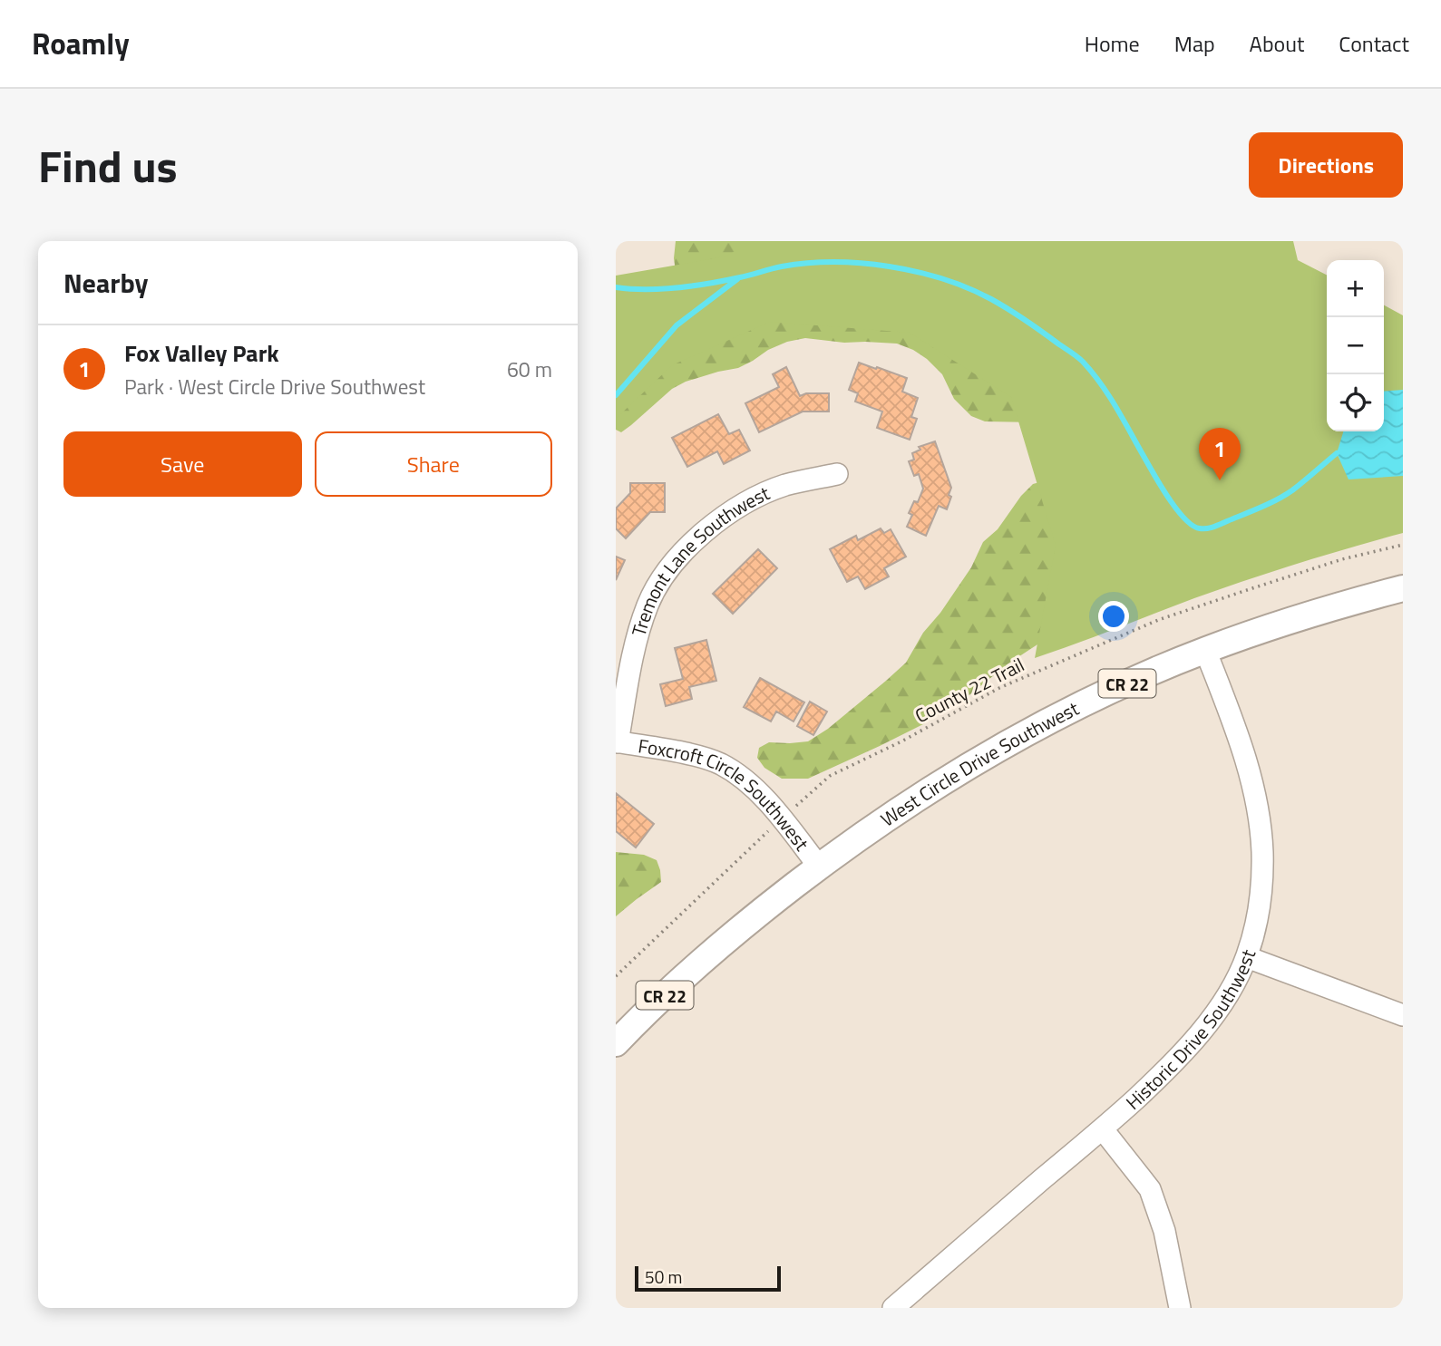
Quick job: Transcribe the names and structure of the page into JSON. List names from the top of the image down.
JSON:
{
  "streets": {
    "main road": ["CR 22", "West Circle Drive Southwest"],
    "street": ["Tremont Lane Southwest", "Foxcroft Circle Southwest", "Historic Drive Southwest"],
    "path": ["County 22 Trail"]
  },
  "crossings": [
    ["Tremont Lane Southwest", "Foxcroft Circle Southwest"],
    ["County 22 Trail", "Foxcroft Circle Southwest"],
    ["West Circle Drive Southwest", "Foxcroft Circle Southwest"],
    ["West Circle Drive Southwest", "Historic Drive Southwest"]
  ],
  "scale_bar": "50 m",
  "page": {
    "header": "Roamly",
    "nav": [
      "Home",
      "Map",
      "About",
      "Contact"
    ],
    "title": "Find us",
    "buttons": [
      "Directions",
      ["Save", "Share"]
    ],
    "heading": "Nearby",
    "map_buttons": ["+", "−"],
    "list": [
      {
        "mark": "1",
        "name": "Fox Valley Park",
        "note": "Park · West Circle Drive Southwest",
        "value": "60 m"
      }
    ],
    "pins": "1",
    "scale": "50 m"
  }
}
